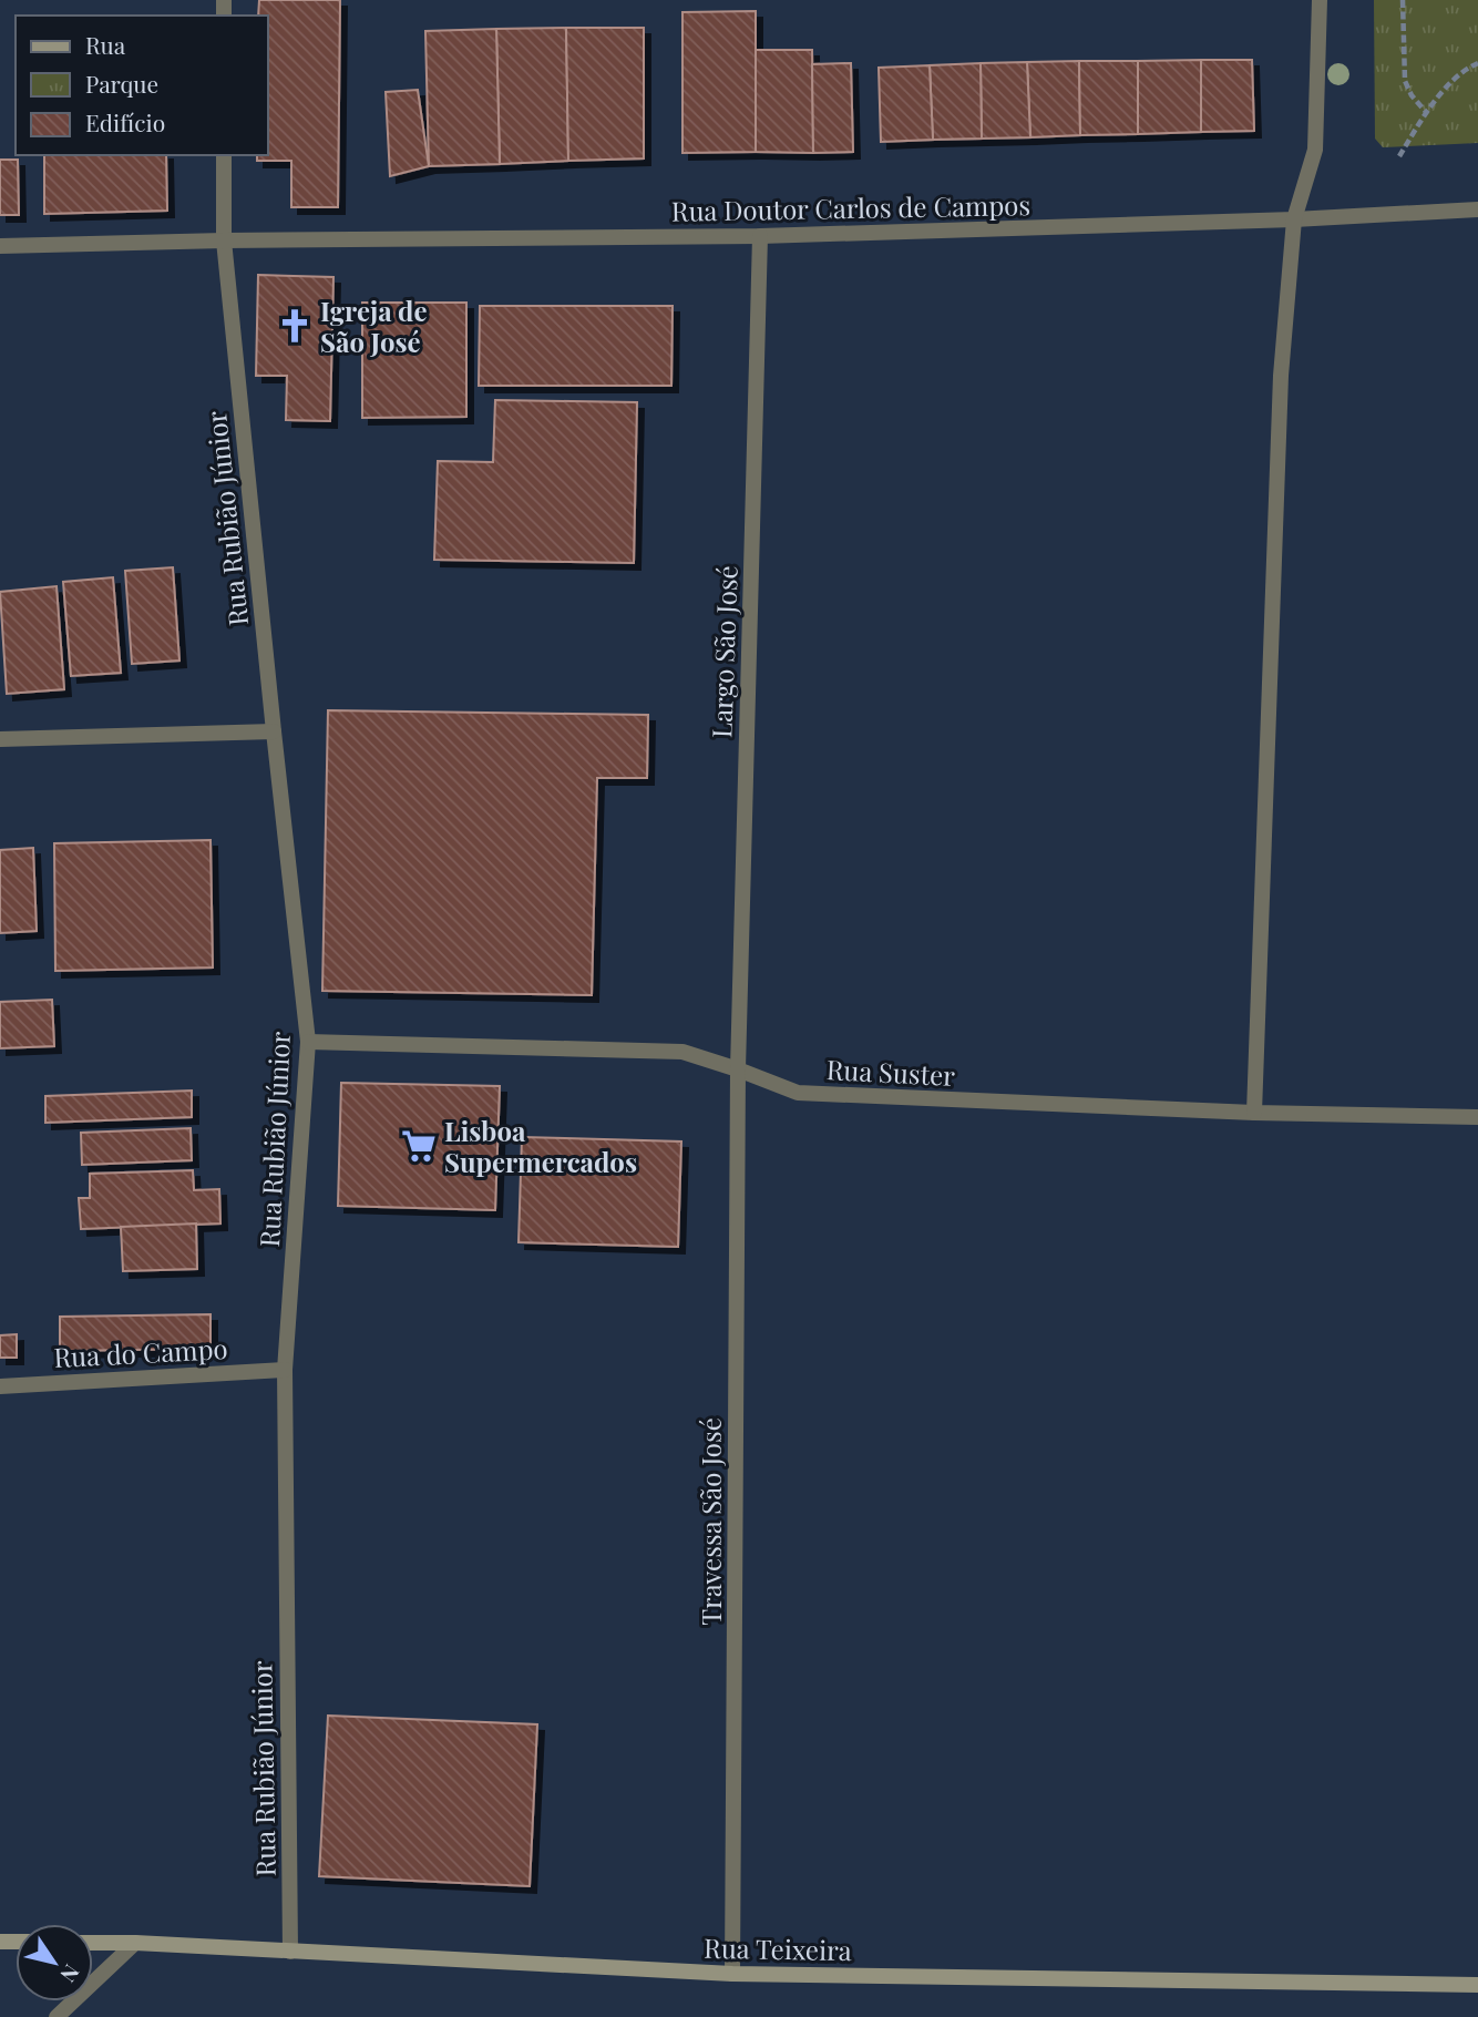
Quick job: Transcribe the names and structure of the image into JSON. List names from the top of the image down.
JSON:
{
  "streets": {
    "street": [
      "Rua Doutor Carlos de Campos",
      "Rua Rubião Júnior",
      "Largo São José",
      "Rua Suster",
      "Rua do Campo",
      "Travessa São José",
      "Rua Teixeira"
    ]
  },
  "crossings": [
    ["Rua Doutor Carlos de Campos", "Rua Rubião Júnior"],
    ["Rua Doutor Carlos de Campos", "Largo São José"],
    ["Rua Rubião Júnior", "Rua Suster"],
    ["Rua Rubião Júnior", "Rua do Campo"],
    ["Rua Rubião Júnior", "Rua Teixeira"],
    ["Largo São José", "Rua Suster"],
    ["Largo São José", "Travessa São José"],
    ["Rua Suster", "Travessa São José"],
    ["Travessa São José", "Rua Teixeira"]
  ],
  "places": {
    "church": ["Igreja de São José"],
    "supermarket": ["Lisboa Supermercados"]
  },
  "legend": ["Rua", "Parque", "Edifício"],
  "north": "bottom right"
}
